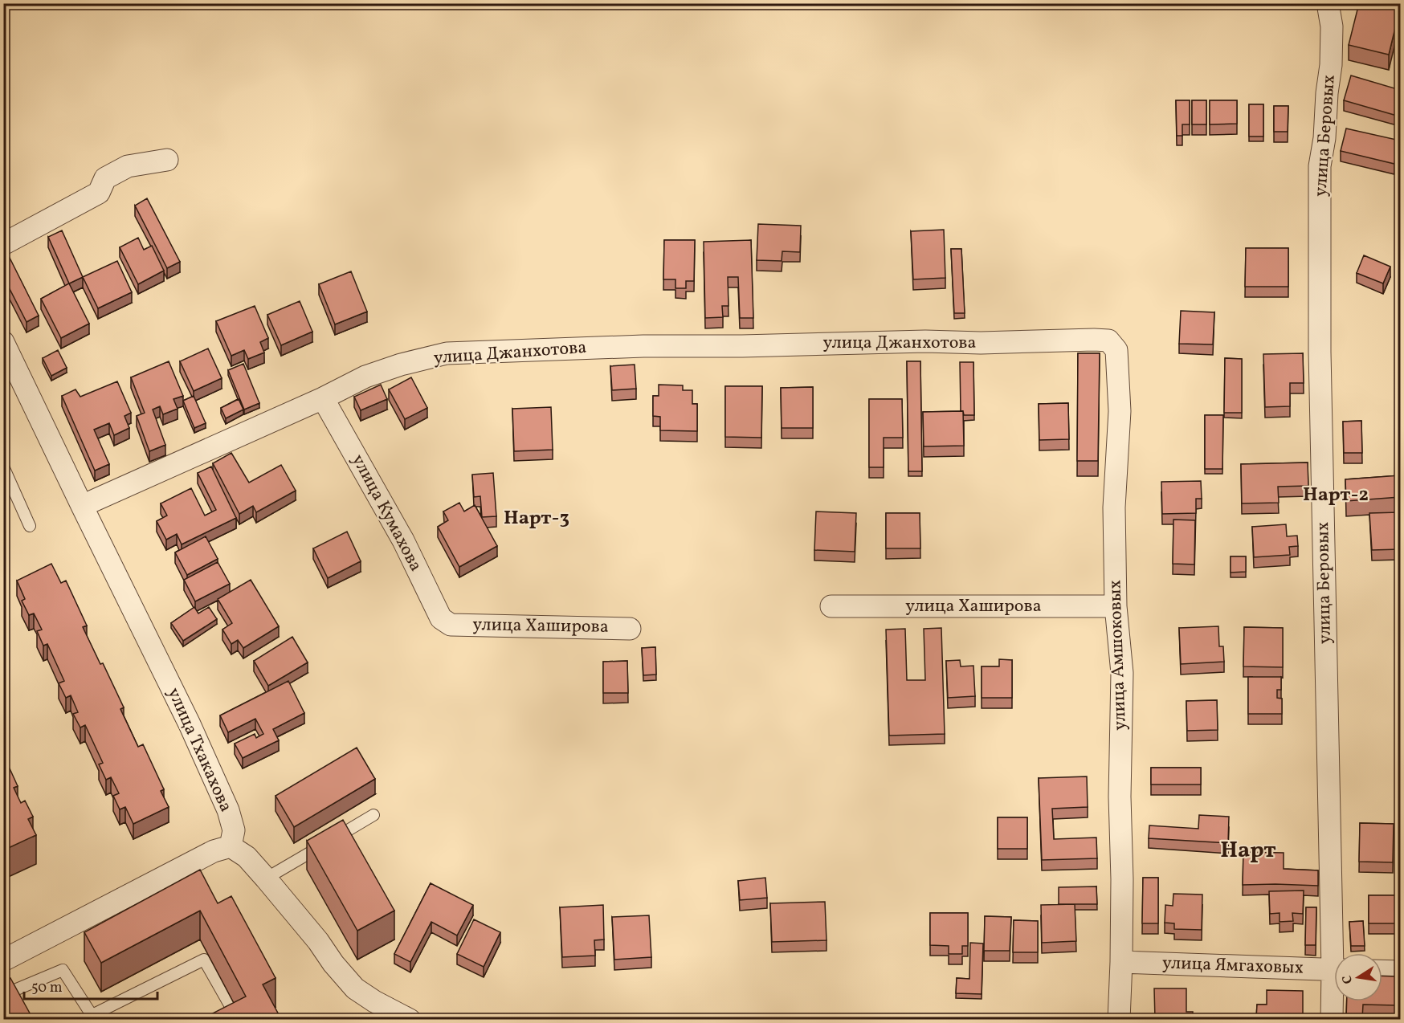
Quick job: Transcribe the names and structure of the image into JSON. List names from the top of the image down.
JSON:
{
  "streets": {
    "street": [
      "улица Беровых",
      "улица Джанхотова",
      "улица Кумахова",
      "улица Хаширова",
      "улица Амшоковых",
      "улица Тхакахова",
      "улица Ямгаховых"
    ]
  },
  "crossings": [
    ["улица Джанхотова", "улица Кумахова"],
    ["улица Джанхотова", "улица Амшоковых"],
    ["улица Джанхотова", "улица Тхакахова"],
    ["улица Кумахова", "улица Хаширова"],
    ["улица Хаширова", "улица Амшоковых"],
    ["улица Амшоковых", "улица Ямгаховых"]
  ],
  "districts": ["Нарт-2", "Нарт-3", "Нарт"],
  "scale_bar": "50 m",
  "north": "left"
}
